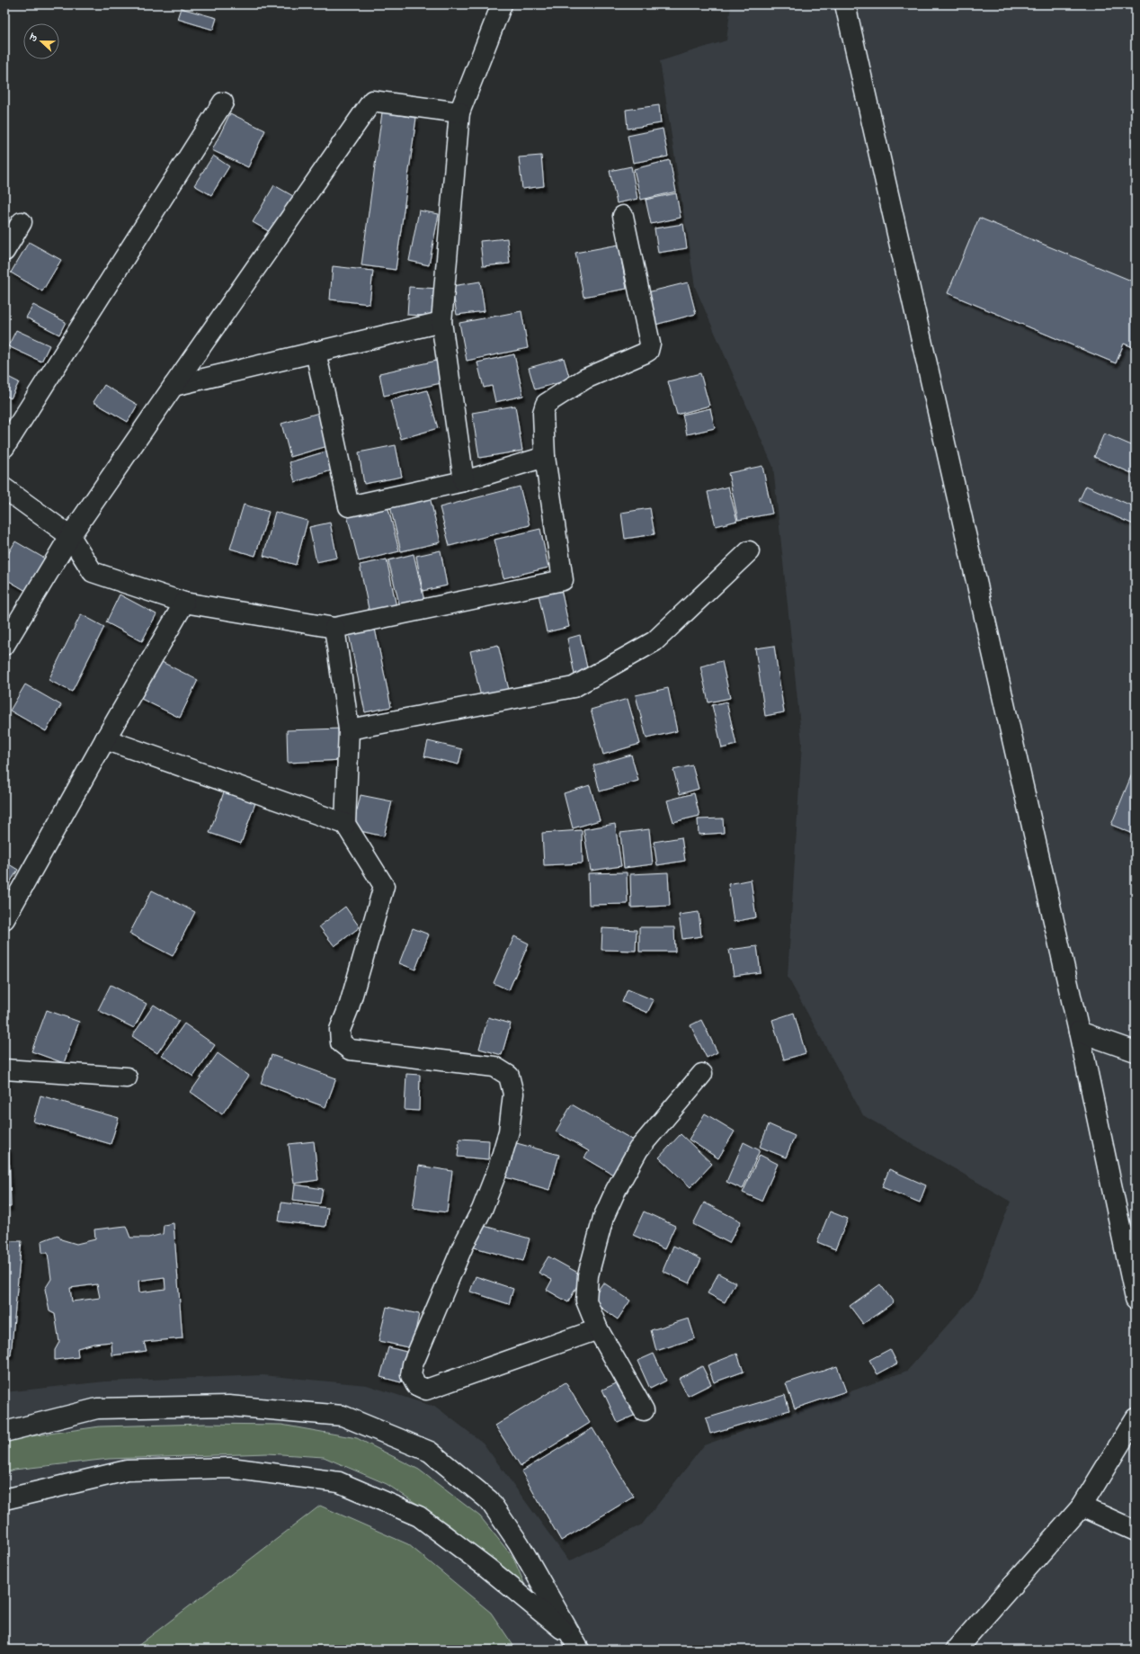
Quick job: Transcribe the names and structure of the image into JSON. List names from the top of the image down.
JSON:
{
  "north": "left"
}
